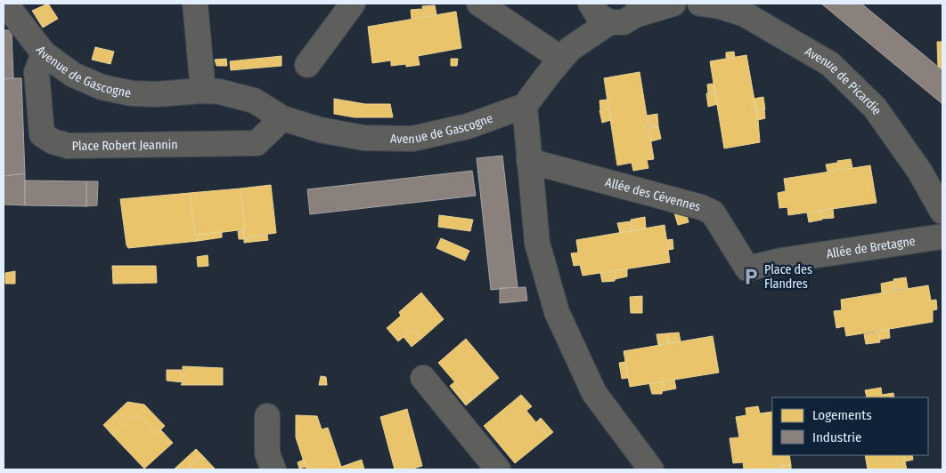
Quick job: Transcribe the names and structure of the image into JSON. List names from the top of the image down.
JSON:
{
  "streets": {
    "street": [
      "Avenue de Gascogne",
      "Avenue de Picardie",
      "Place Robert Jeannin",
      "Allée des Cévennes",
      "Allée de Bretagne"
    ]
  },
  "crossings": [
    ["Avenue de Gascogne", "Place Robert Jeannin"],
    ["Allée des Cévennes", "Allée de Bretagne"]
  ],
  "places": {
    "parking": ["Place des Flandres"]
  },
  "legend": ["Logements", "Industrie"]
}
